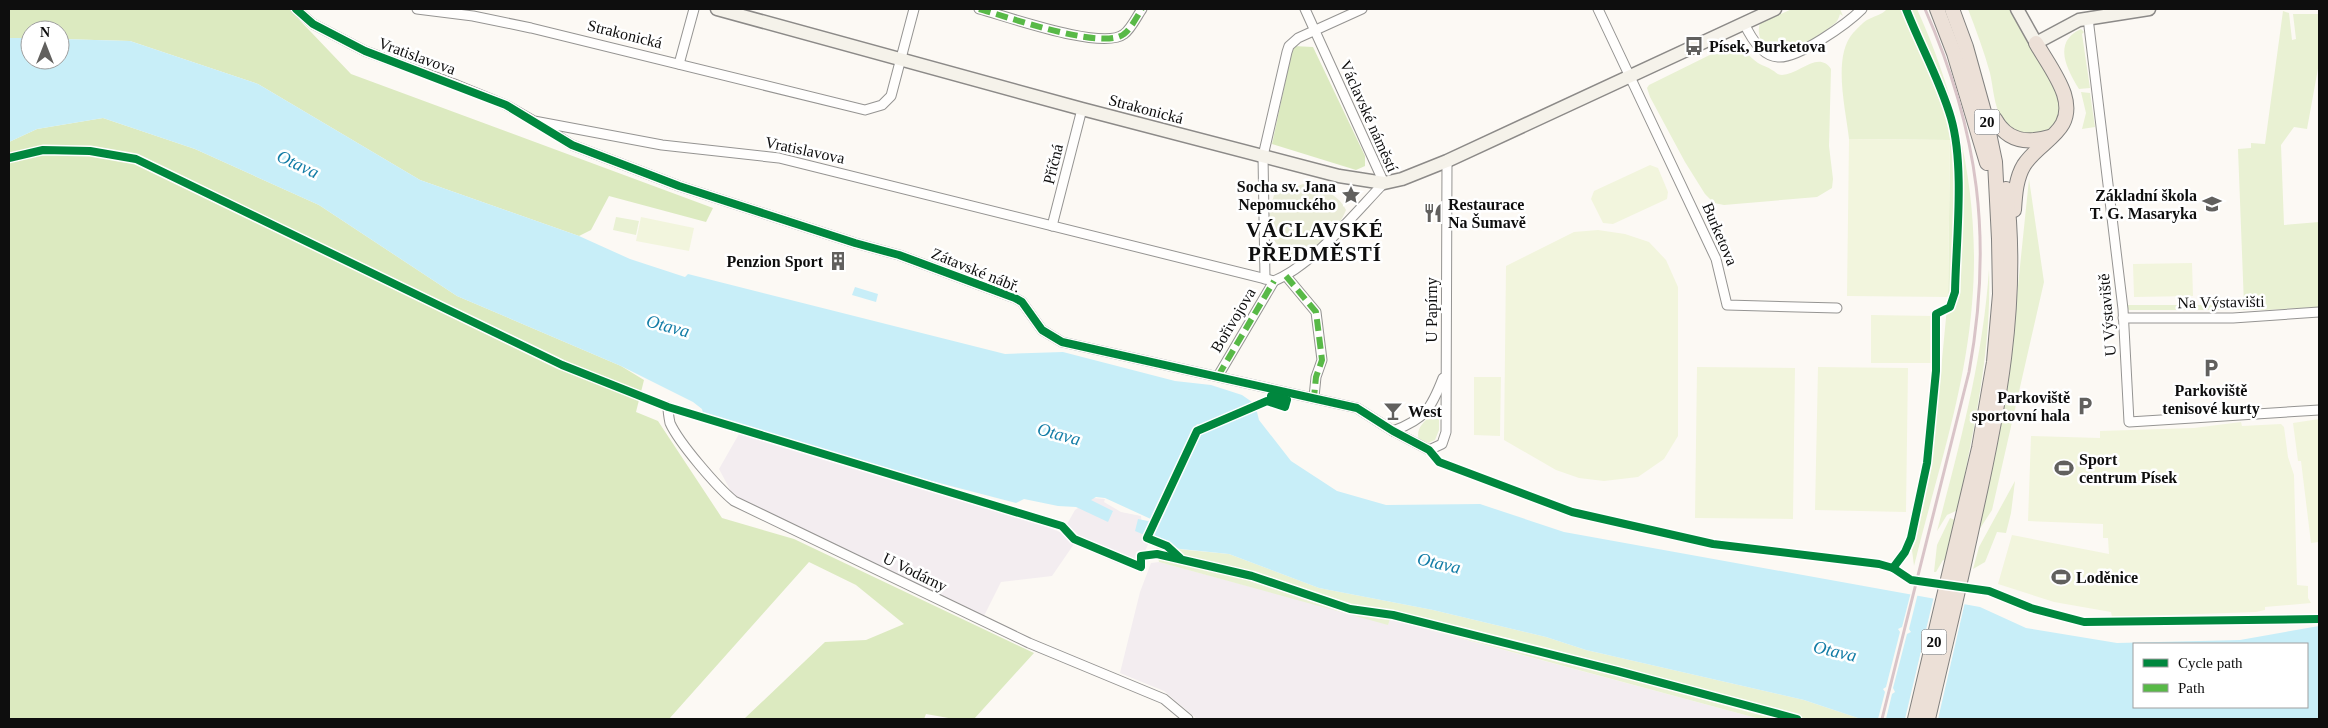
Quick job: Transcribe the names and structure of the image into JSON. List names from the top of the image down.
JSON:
{
  "streets": {
    "highway": ["20"],
    "main road": ["Strakonická"],
    "street": [
      "Vratislavova",
      "Václavské náměstí",
      "Příčná",
      "Burketova",
      "Zátavské nábř.",
      "Na Výstavišti",
      "U Papírny",
      "U Výstaviště",
      "Bořivojova",
      "U Vodárny"
    ]
  },
  "crossings": [
    ["Strakonická", "Václavské náměstí"],
    ["Strakonická", "Příčná"],
    ["Vratislavova", "Václavské náměstí"],
    ["Vratislavova", "Příčná"],
    ["Vratislavova", "Zátavské nábř."],
    ["Vratislavova", "Bořivojova"],
    ["Václavské náměstí", "Bořivojova"],
    ["Zátavské nábř.", "U Papírny"],
    ["Zátavské nábř.", "Bořivojova"],
    ["Na Výstavišti", "U Výstaviště"]
  ],
  "districts": ["VÁCLAVSKÉ PŘEDMĚSTÍ"],
  "water": ["Otava"],
  "places": {
    "bus stop": ["Písek, Burketova"],
    "place": ["Socha sv. Jana Nepomuckého"],
    "school or university": ["Základní škola T. G. Masaryka"],
    "restaurant": ["Restaurace Na Šumavě"],
    "building": ["Penzion Sport"],
    "parking": ["Parkoviště tenisové kurty", "Parkoviště sportovní hala"],
    "bar": ["West"],
    "sports": ["Sport centrum Písek", "Loděnice"]
  },
  "legend": ["Cycle path", "Path"],
  "north": "top"
}
